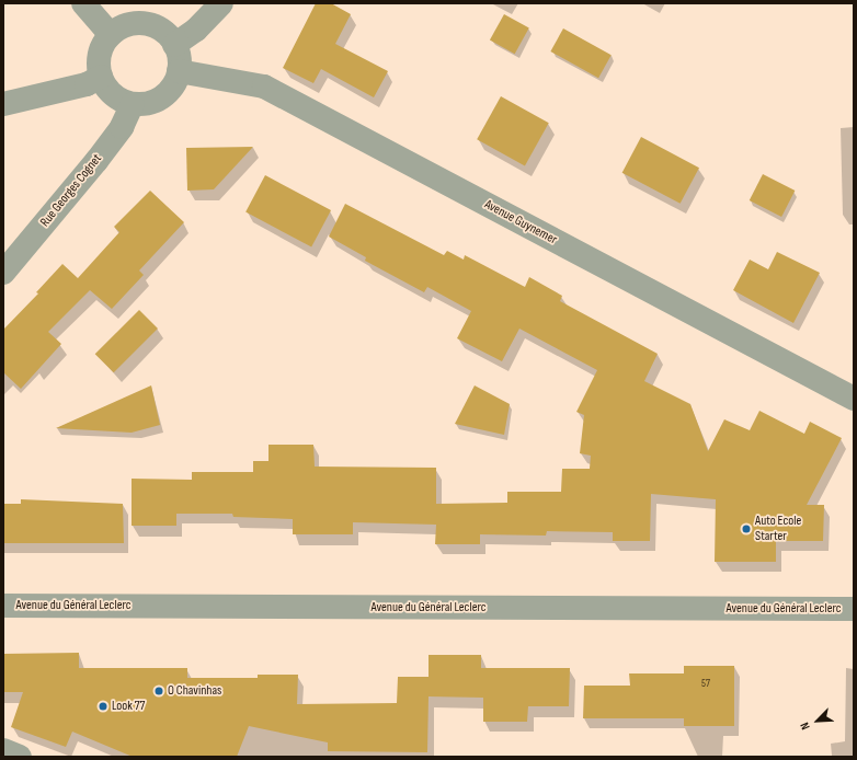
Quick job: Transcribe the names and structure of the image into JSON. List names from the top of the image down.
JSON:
{
  "streets": {
    "street": ["Rue Georges Cognet", "Avenue Guynemer", "Avenue du Général Leclerc"]
  },
  "crossings": [
    ["Rue Georges Cognet", "Avenue Guynemer"]
  ],
  "places": ["Auto Ecole Starter", "O Chavinhas", "Look 77"],
  "house_numbers": ["57"],
  "north": "bottom left"
}
